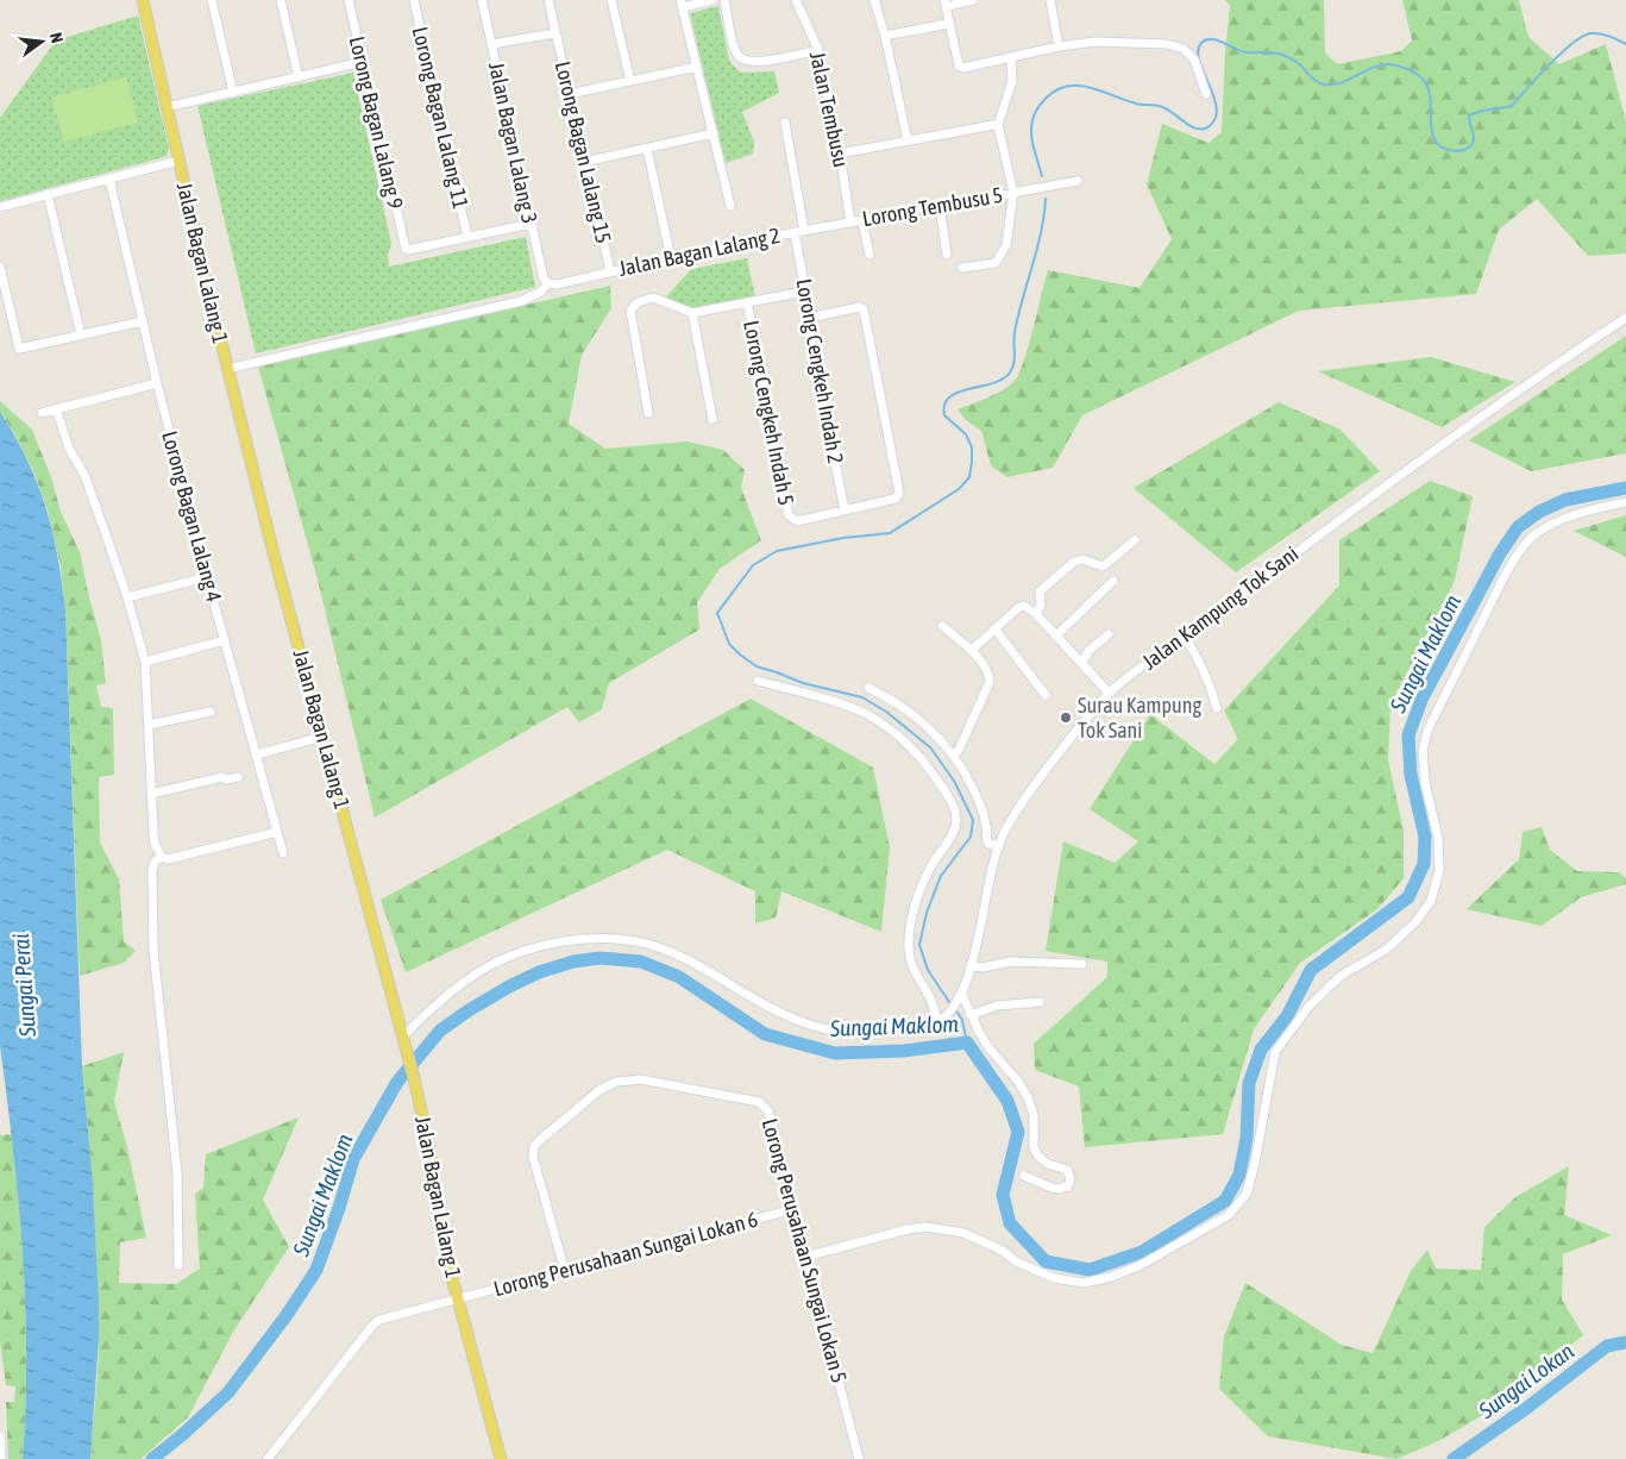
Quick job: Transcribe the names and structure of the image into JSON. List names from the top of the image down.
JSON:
{
  "streets": {
    "main road": ["Jalan Bagan Lalang 1"],
    "street": [
      "Jalan Tembusu",
      "Lorong Bagan Lalang 11",
      "Lorong Bagan Lalang 9",
      "Jalan Bagan Lalang 3",
      "Lorong Bagan Lalang 15",
      "Lorong Tembusu 5",
      "Jalan Bagan Lalang 2",
      "Lorong Cengkeh Indah 2",
      "Lorong Cengkeh Indah 5",
      "Lorong Bagan Lalang 4",
      "Jalan Kampung Tok Sani",
      "Lorong Perusahaan Sungai Lokan 5",
      "Lorong Perusahaan Sungai Lokan 6"
    ]
  },
  "crossings": [
    ["Jalan Tembusu", "Lorong Tembusu 5"],
    ["Jalan Tembusu", "Jalan Bagan Lalang 2"],
    ["Lorong Bagan Lalang 11", "Lorong Bagan Lalang 9"],
    ["Jalan Bagan Lalang 3", "Lorong Bagan Lalang 15"],
    ["Jalan Bagan Lalang 3", "Jalan Bagan Lalang 2"],
    ["Lorong Bagan Lalang 15", "Jalan Bagan Lalang 2"],
    ["Lorong Tembusu 5", "Jalan Bagan Lalang 2"],
    ["Jalan Bagan Lalang 2", "Lorong Cengkeh Indah 2"],
    ["Jalan Bagan Lalang 1", "Lorong Perusahaan Sungai Lokan 6"],
    ["Lorong Cengkeh Indah 2", "Lorong Cengkeh Indah 5"],
    ["Lorong Perusahaan Sungai Lokan 5", "Lorong Perusahaan Sungai Lokan 6"]
  ],
  "water": ["Sungai Maklom", "Sungai Perai", "Sungai Lokan"],
  "places": ["Surau Kampung Tok Sani"],
  "north": "right"
}
